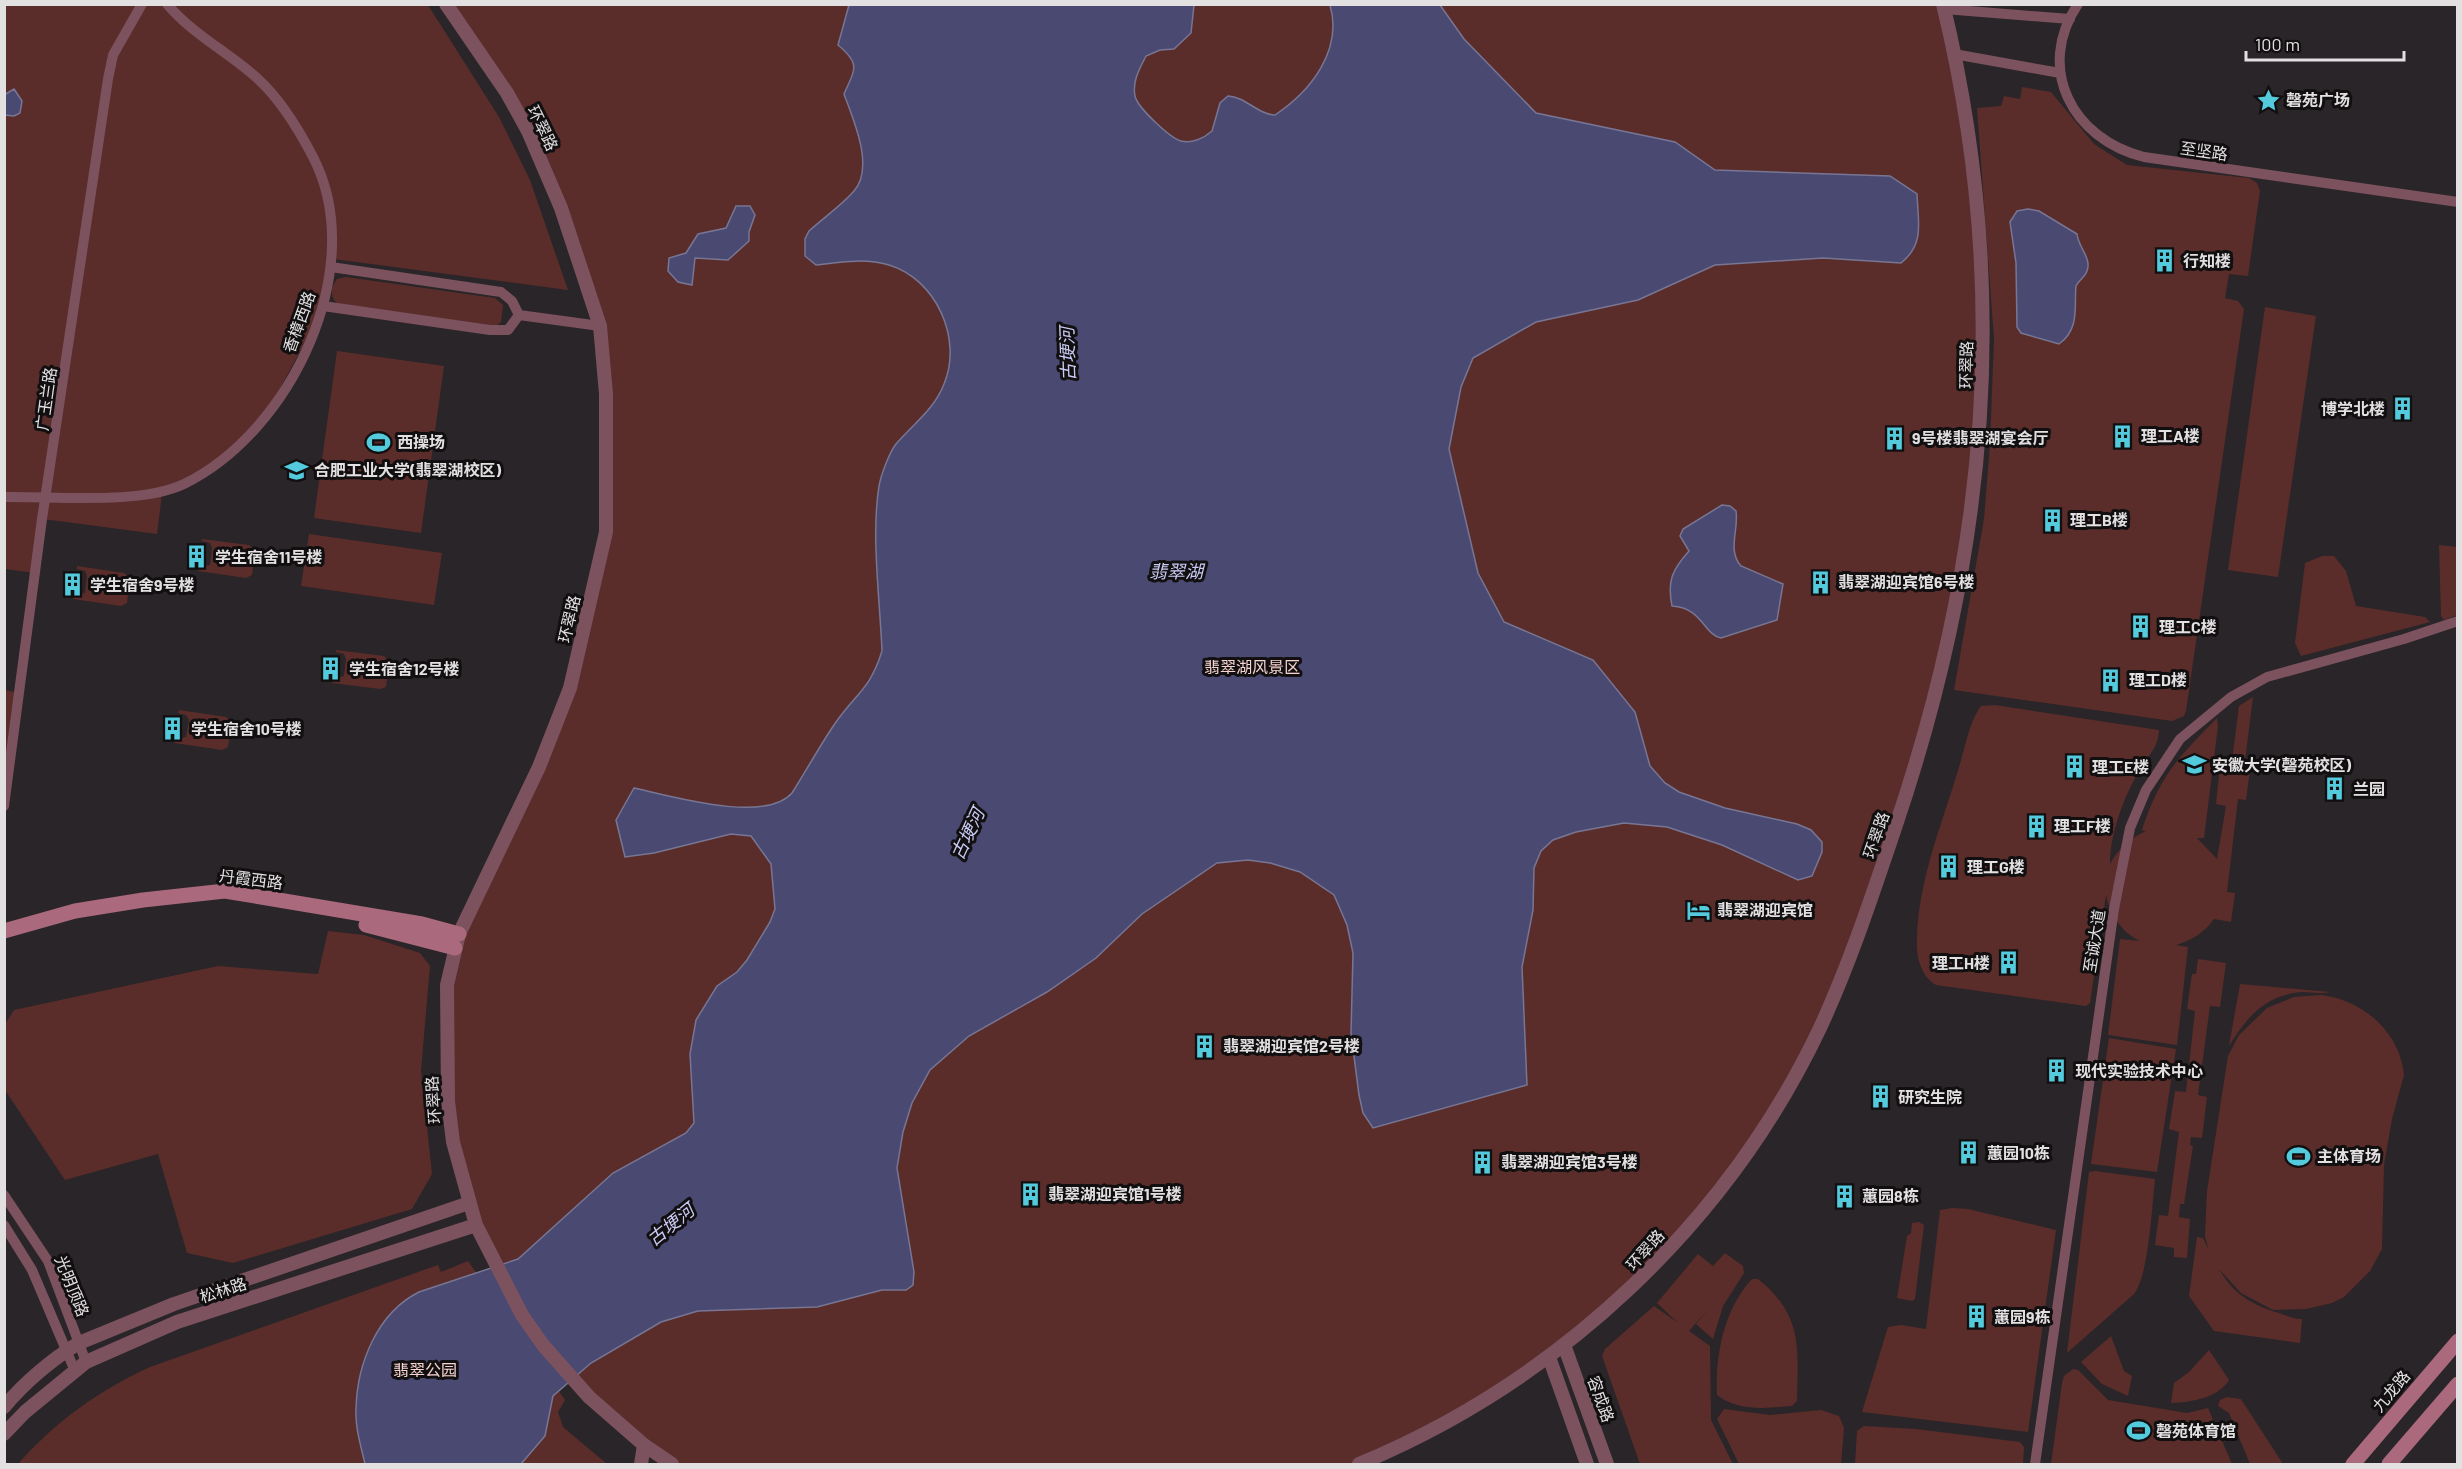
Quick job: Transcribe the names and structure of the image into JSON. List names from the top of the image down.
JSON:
{
  "streets": {
    "main road": ["丹霞西路", "九龙路"],
    "street": [
      "环翠路",
      "至坚路",
      "香樟西路",
      "广玉兰路",
      "至诚大道",
      "光明顶路",
      "松林路",
      "容成路"
    ]
  },
  "crossings": [
    ["环翠路", "丹霞西路"],
    ["环翠路", "松林路"],
    ["环翠路", "容成路"],
    ["香樟西路", "广玉兰路"],
    ["光明顶路", "松林路"]
  ],
  "water": ["古埂河", "翡翠湖"],
  "parks": ["翡翠湖风景区", "翡翠公园"],
  "places": {
    "place": ["磬苑广场"],
    "building": [
      "行知楼",
      "博学北楼",
      "理工A楼",
      "9号楼翡翠湖宴会厅",
      "理工B楼",
      "学生宿舍11号楼",
      "翡翠湖迎宾馆6号楼",
      "学生宿舍9号楼",
      "理工C楼",
      "学生宿舍12号楼",
      "理工D楼",
      "学生宿舍10号楼",
      "理工E楼",
      "兰园",
      "理工F楼",
      "理工G楼",
      "理工H楼",
      "翡翠湖迎宾馆2号楼",
      "现代实验技术中心",
      "研究生院",
      "蕙园10栋",
      "翡翠湖迎宾馆3号楼",
      "翡翠湖迎宾馆1号楼",
      "蕙园8栋",
      "蕙园9栋"
    ],
    "sports": ["西操场", "主体育场", "磬苑体育馆"],
    "school or university": ["合肥工业大学(翡翠湖校区)", "安徽大学(磬苑校区)"],
    "hotel": ["翡翠湖迎宾馆"]
  },
  "scale_bar": "100 m"
}
